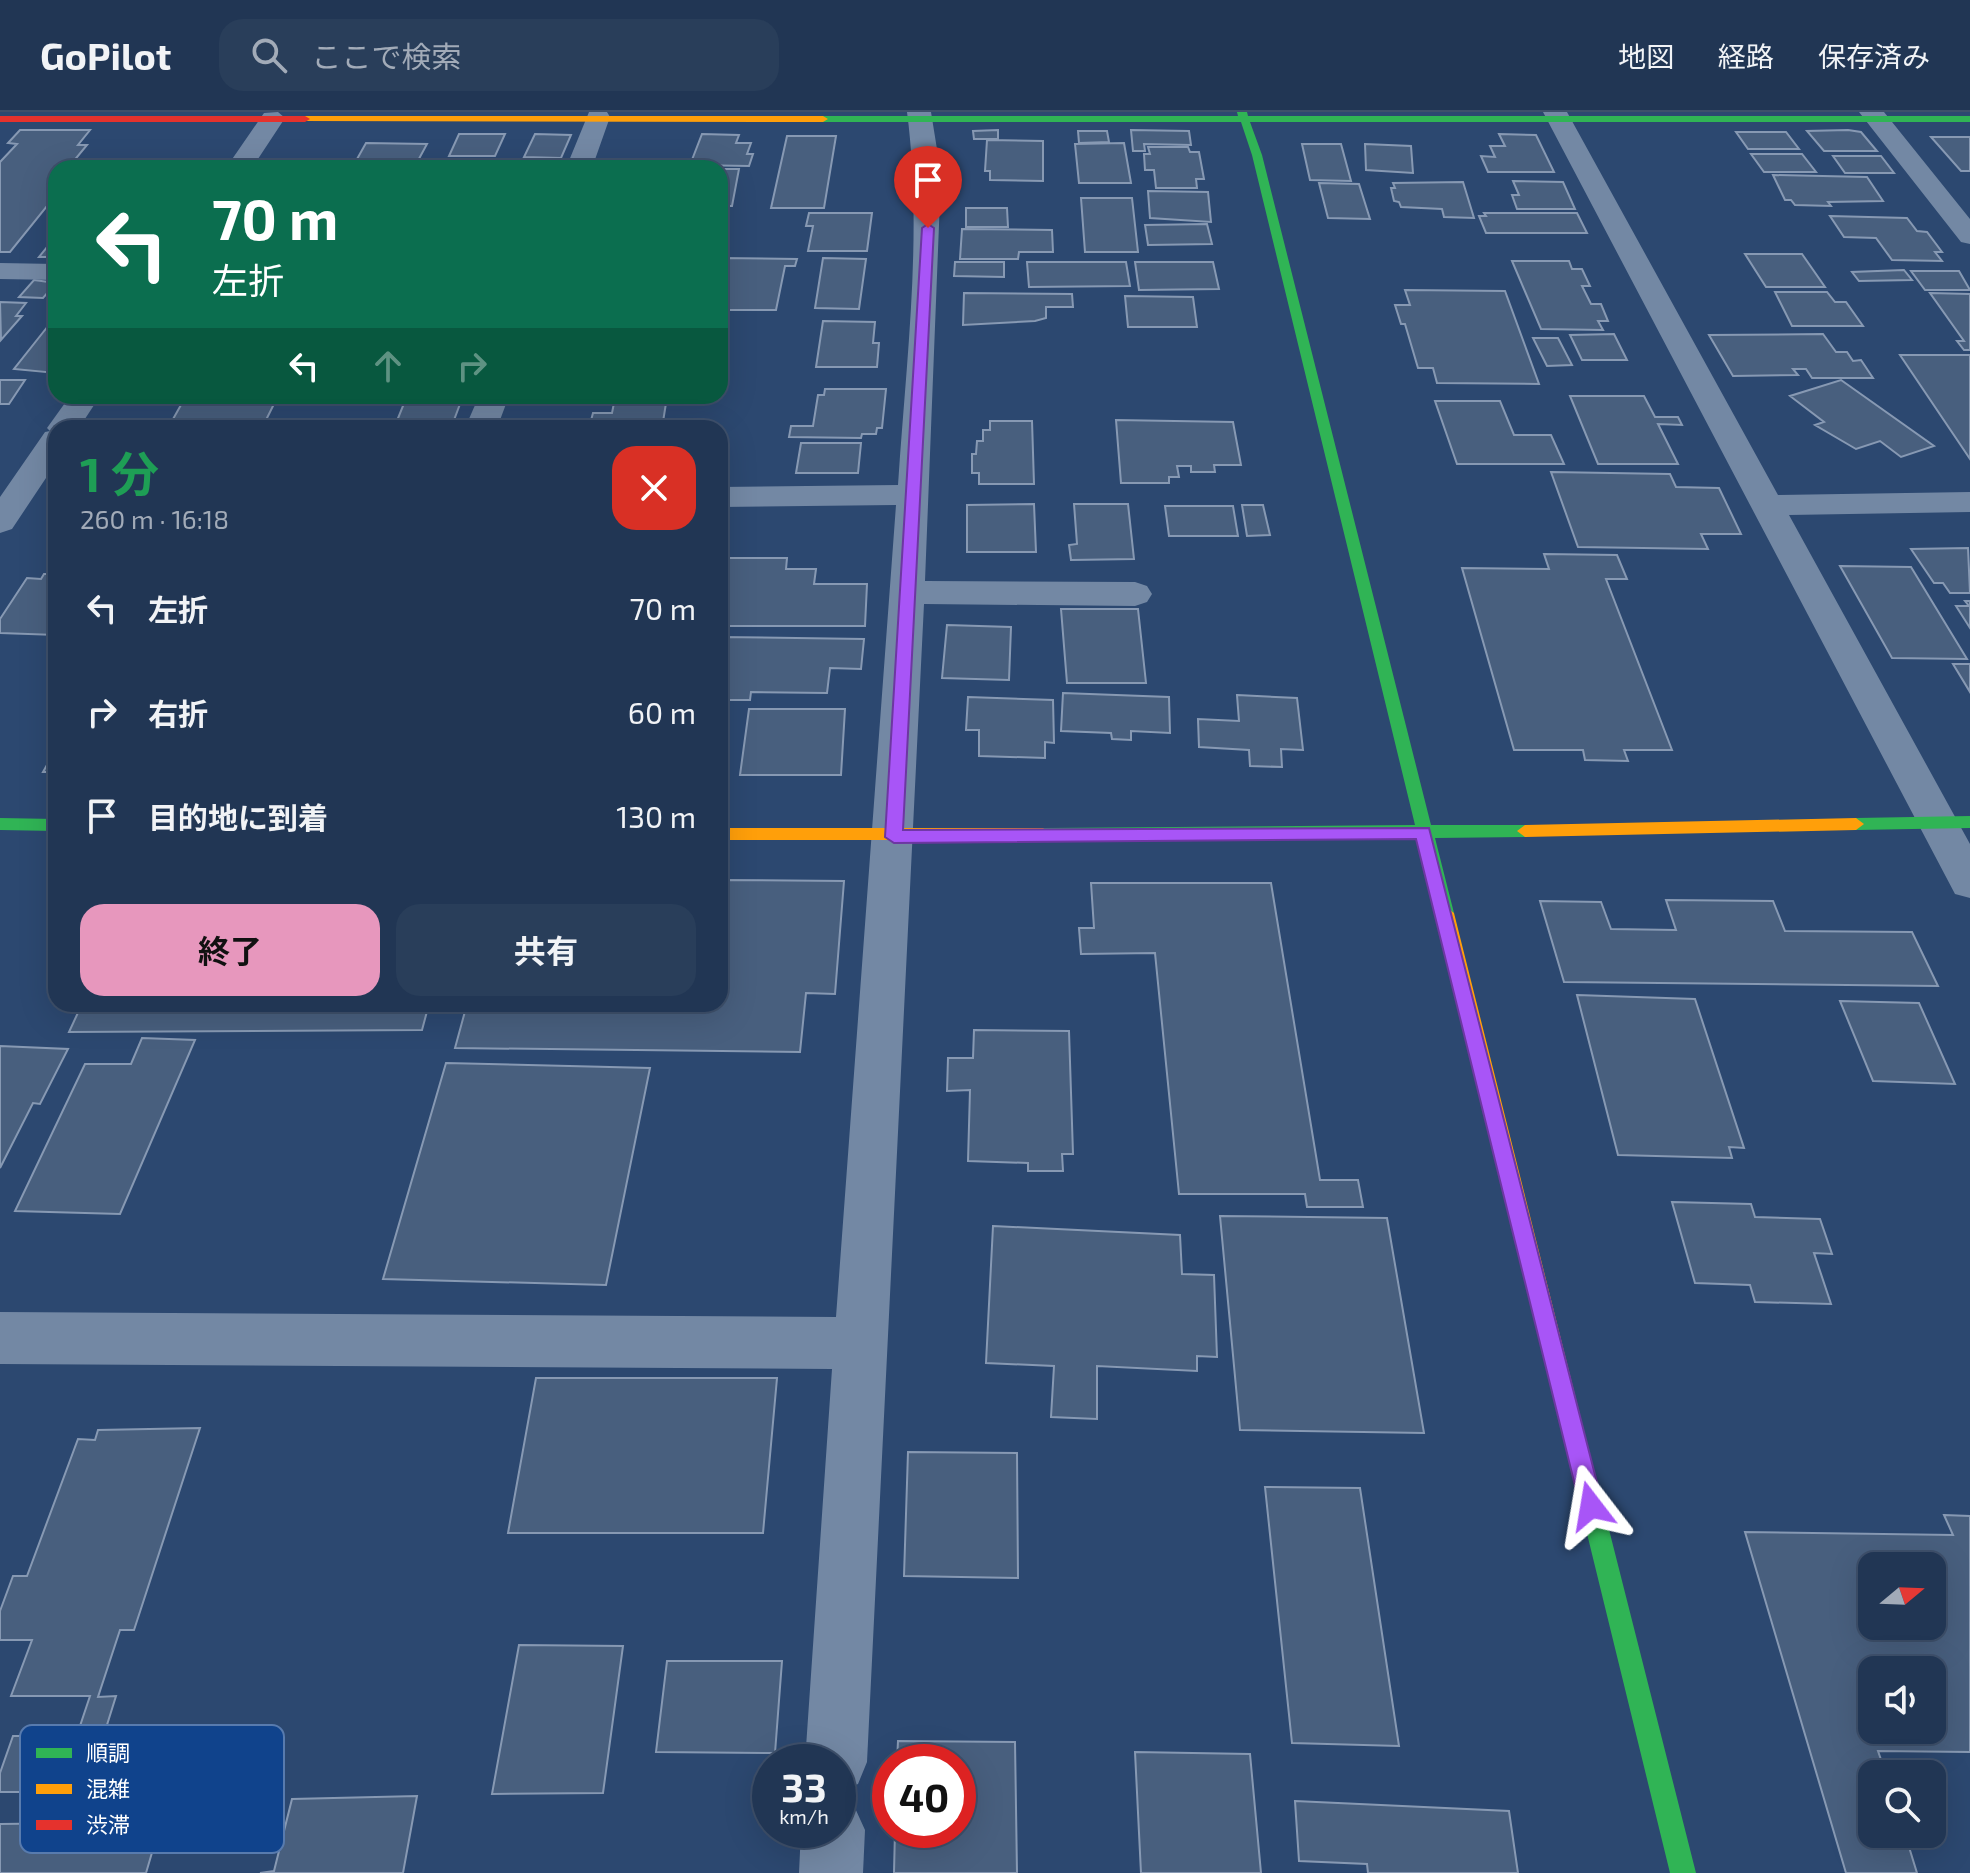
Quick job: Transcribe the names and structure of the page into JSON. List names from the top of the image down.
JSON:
{
  "legend": ["順調", "混雑", "渋滞"],
  "north": "right",
  "page": {
    "header": "GoPilot",
    "search": "ここで検索",
    "nav": ["地図", "経路", "保存済み"],
    "turn": ["70 m", "左折"],
    "heading": ["1 分", "260 m · 16:18"],
    "list": [
      {
        "name": "左折",
        "value": "70 m"
      },
      {
        "name": "右折",
        "value": "60 m"
      },
      {
        "name": "目的地に到着",
        "value": "130 m"
      }
    ],
    "buttons": ["終了", "共有"],
    "speed": "33 km/h",
    "limit": "40"
  }
}
